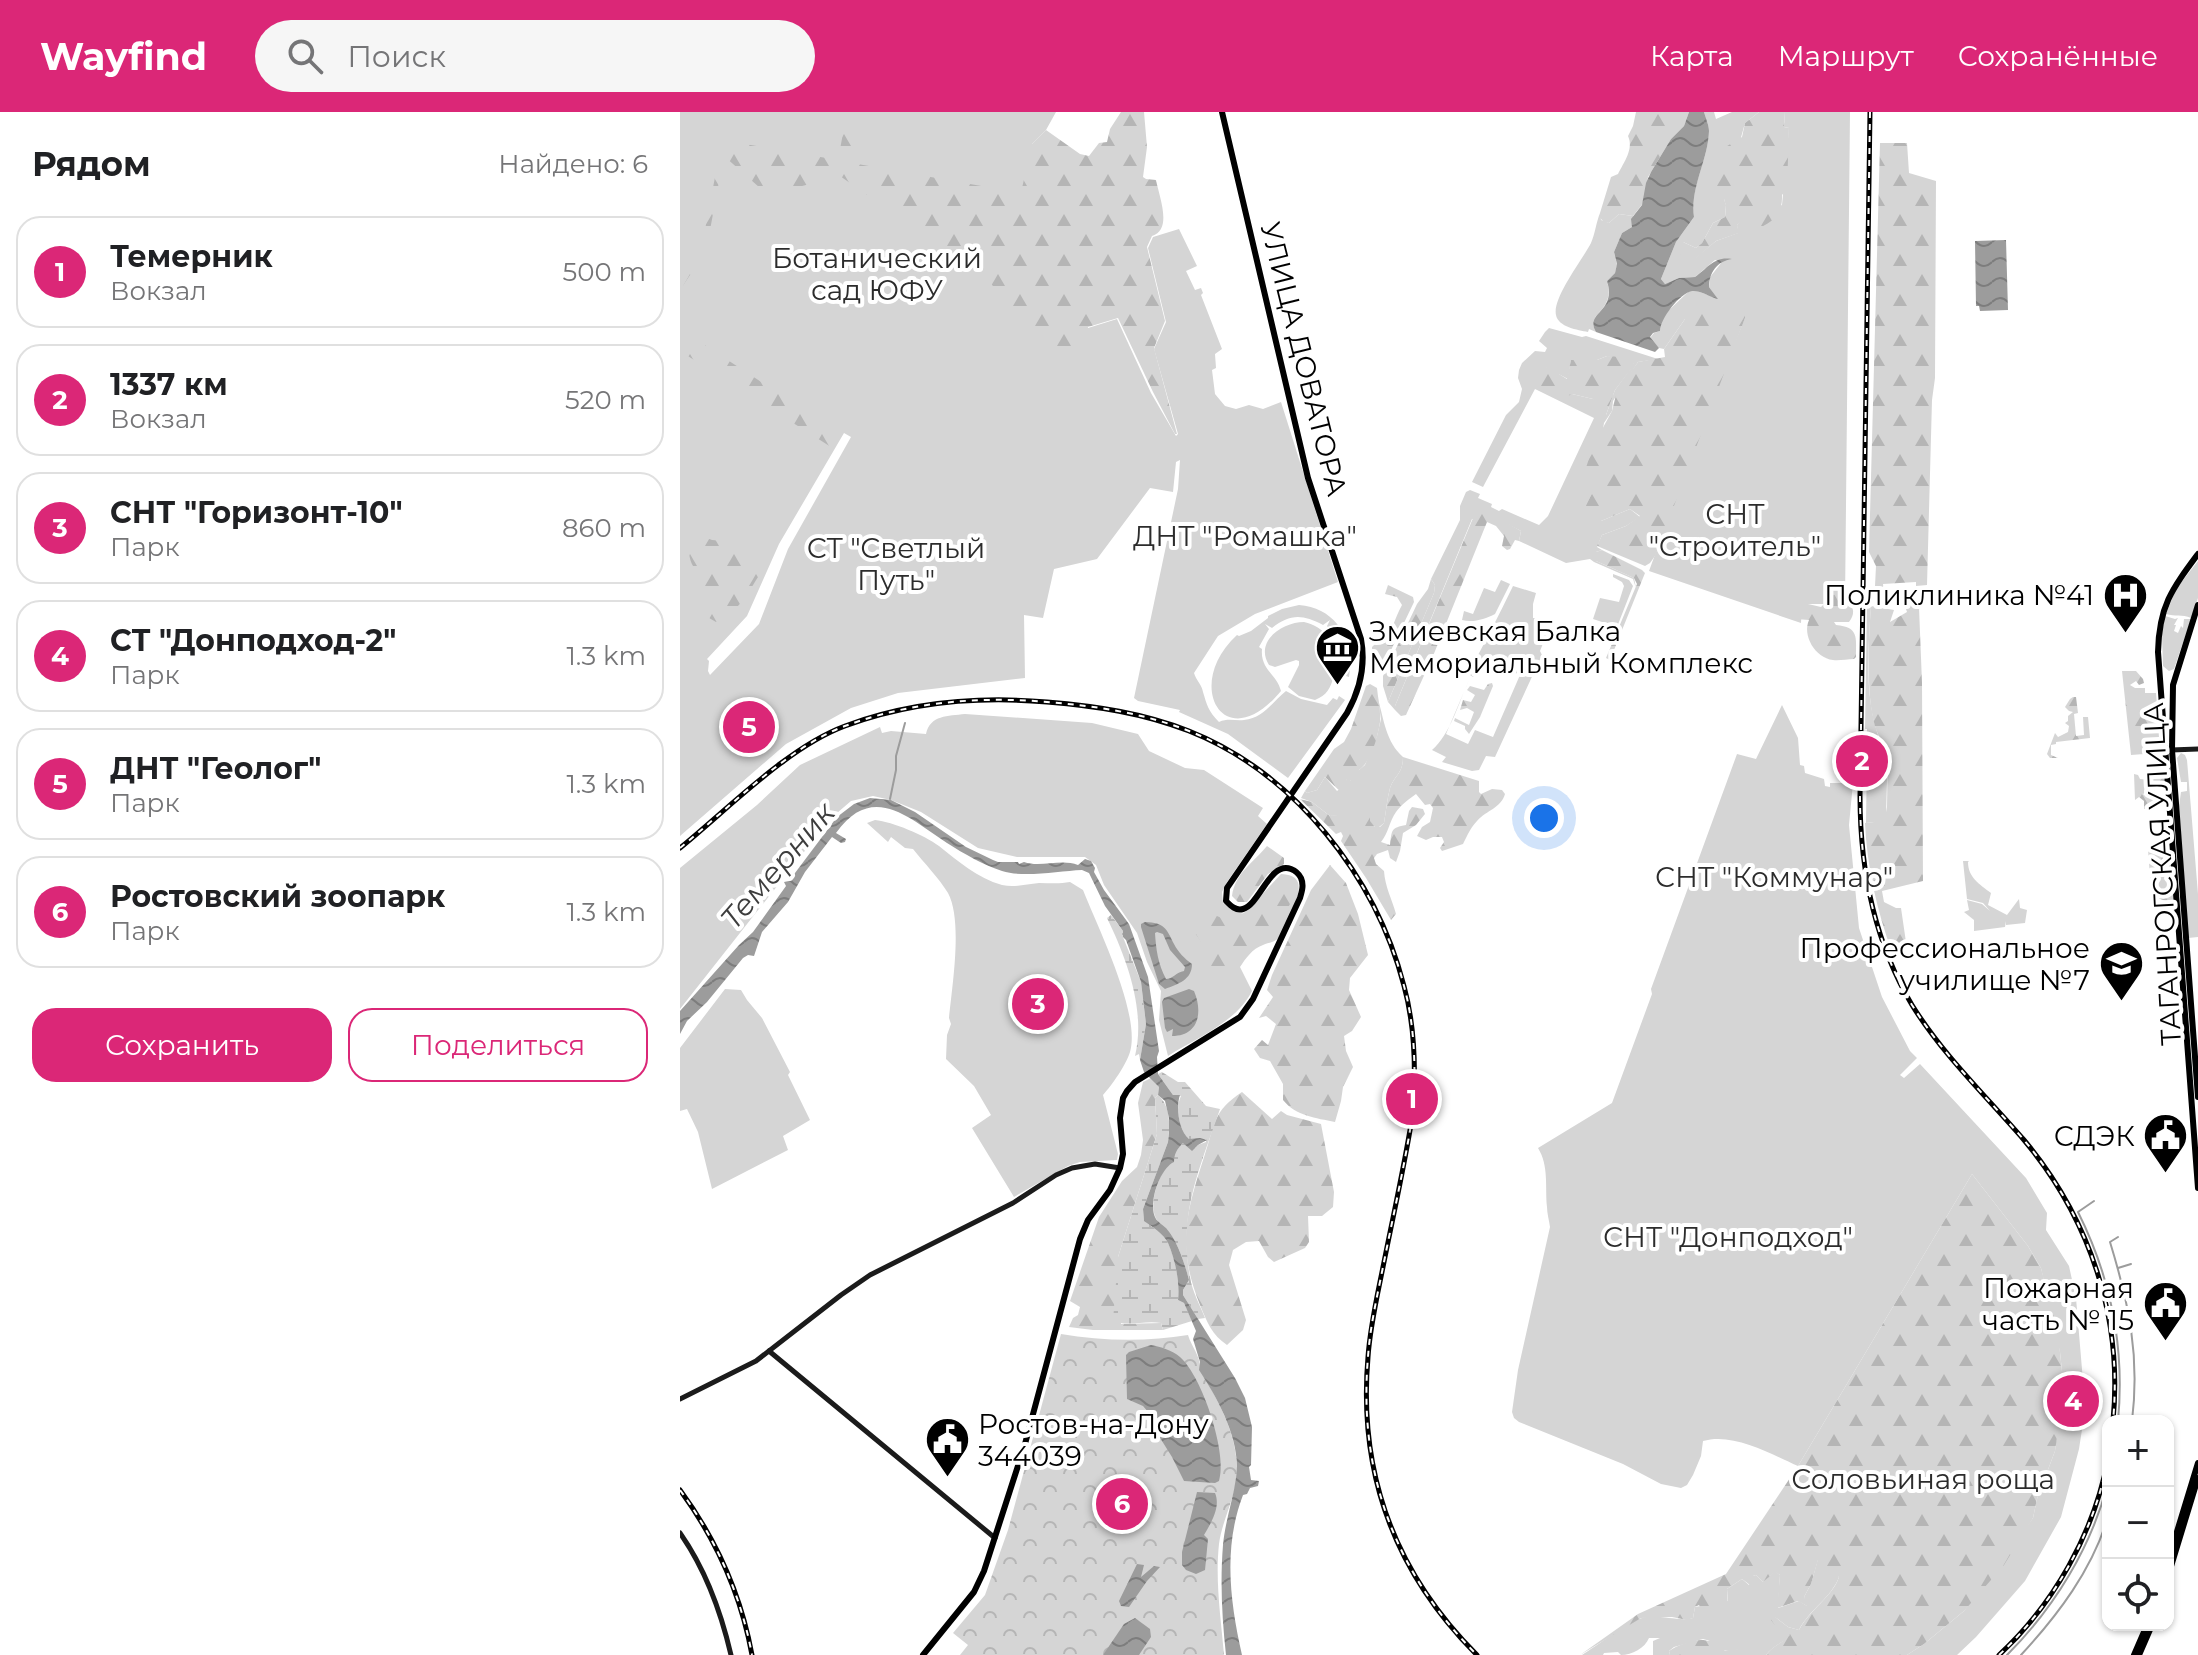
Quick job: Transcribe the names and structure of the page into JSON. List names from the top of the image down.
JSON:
{
  "streets": {
    "main road": ["УЛИЦА ДОВАТОРА", "ТАГАНРОГСКАЯ УЛИЦА"]
  },
  "water": ["Темерник"],
  "parks": [
    "Ботанический сад ЮФУ",
    "СНТ \"Строитель\"",
    "ДНТ \"Ромашка\"",
    "СТ \"Светлый Путь\"",
    "СНТ \"Коммунар\"",
    "СНТ \"Донподход\"",
    "Соловьиная роща"
  ],
  "places": {
    "hospital": ["Поликлиника №41"],
    "museum": ["Змиевская Балка Мемориальный Комплекс"],
    "school or university": ["Профессиональное училище №7"],
    "public building": ["СДЭК", "Пожарная часть № 15", "Ростов-на-Дону 344039"]
  },
  "page": {
    "header": "Wayfind",
    "search": "Поиск",
    "nav": ["Карта", "Маршрут", "Сохранённые"],
    "heading": ["Рядом", "Найдено: 6"],
    "list": [
      {
        "mark": "1",
        "name": "Темерник",
        "note": "Вокзал",
        "value": "500 m"
      },
      {
        "mark": "2",
        "name": "1337 км",
        "note": "Вокзал",
        "value": "520 m"
      },
      {
        "mark": "3",
        "name": "СНТ \"Горизонт-10\"",
        "note": "Парк",
        "value": "860 m"
      },
      {
        "mark": "4",
        "name": "СТ \"Донподход-2\"",
        "note": "Парк",
        "value": "1.3 km"
      },
      {
        "mark": "5",
        "name": "ДНТ \"Геолог\"",
        "note": "Парк",
        "value": "1.3 km"
      },
      {
        "mark": "6",
        "name": "Ростовский зоопарк",
        "note": "Парк",
        "value": "1.3 km"
      }
    ],
    "pins": [
      "5",
      "2",
      "3",
      "1",
      "4",
      "6"
    ],
    "buttons": ["Сохранить", "Поделиться"],
    "map_buttons": ["+", "−"]
  }
}
